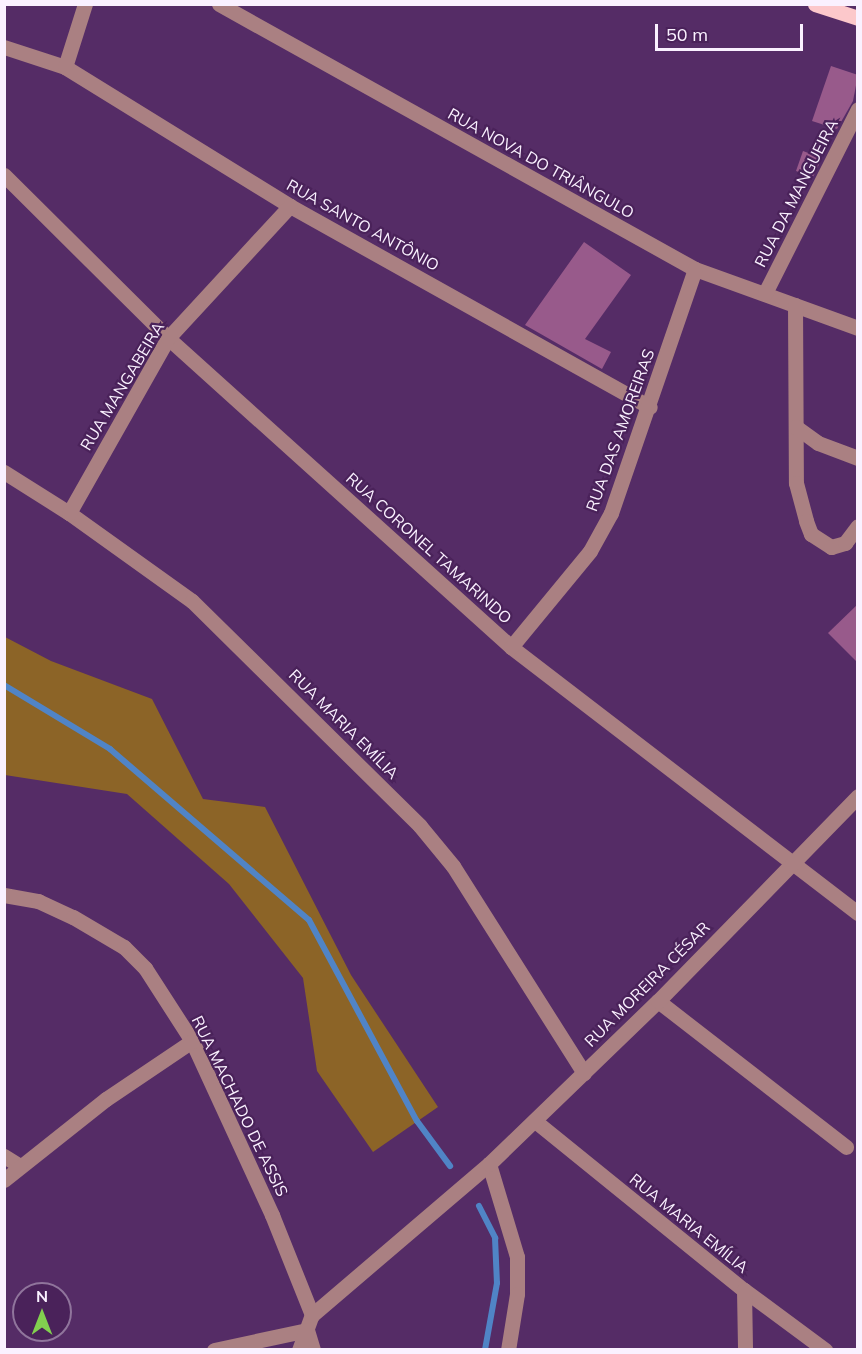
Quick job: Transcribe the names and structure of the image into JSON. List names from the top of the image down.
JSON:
{
  "streets": {
    "street": [
      "RUA NOVA DO TRIÂNGULO",
      "RUA DA MANGUEIRA",
      "RUA SANTO ANTÔNIO",
      "RUA MANGABEIRA",
      "RUA DAS AMOREIRAS",
      "RUA CORONEL TAMARINDO",
      "RUA MARIA EMÍLIA",
      "RUA MOREIRA CÉSAR",
      "RUA MACHADO DE ASSIS"
    ]
  },
  "crossings": [
    ["RUA NOVA DO TRIÂNGULO", "RUA DA MANGUEIRA"],
    ["RUA NOVA DO TRIÂNGULO", "RUA DAS AMOREIRAS"],
    ["RUA SANTO ANTÔNIO", "RUA MANGABEIRA"],
    ["RUA SANTO ANTÔNIO", "RUA DAS AMOREIRAS"],
    ["RUA MANGABEIRA", "RUA CORONEL TAMARINDO"],
    ["RUA MANGABEIRA", "RUA MARIA EMÍLIA"],
    ["RUA DAS AMOREIRAS", "RUA CORONEL TAMARINDO"],
    ["RUA CORONEL TAMARINDO", "RUA MOREIRA CÉSAR"],
    ["RUA MARIA EMÍLIA", "RUA MOREIRA CÉSAR"],
    ["RUA MOREIRA CÉSAR", "RUA MACHADO DE ASSIS"]
  ],
  "scale_bar": "50 m",
  "north": "top"
}
